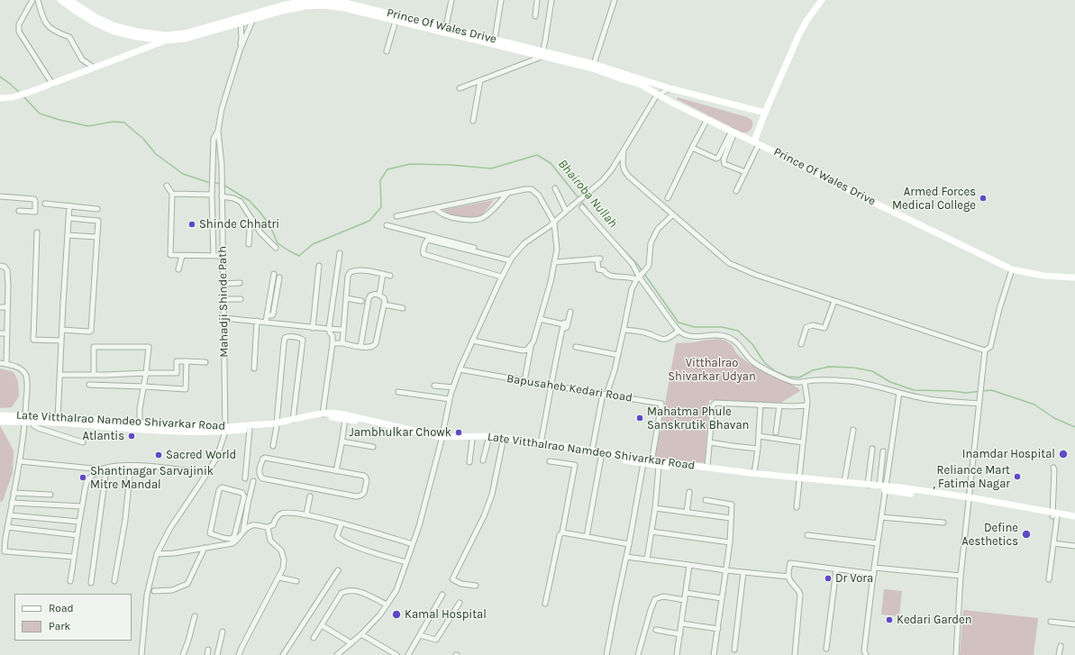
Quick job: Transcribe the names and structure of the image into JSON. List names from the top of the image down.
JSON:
{
  "streets": {
    "street": [
      "Prince Of Wales Drive",
      "Mahadji Shinde Path",
      "Bapusaheb Kedari Road",
      "Late Vitthalrao Namdeo Shivarkar Road"
    ]
  },
  "crossings": [
    ["Prince Of Wales Drive", "Mahadji Shinde Path"],
    ["Mahadji Shinde Path", "Late Vitthalrao Namdeo Shivarkar Road"],
    ["Bapusaheb Kedari Road", "Late Vitthalrao Namdeo Shivarkar Road"]
  ],
  "water": ["Bhairoba Nullah"],
  "parks": ["Vitthalrao Shivarkar Udyan"],
  "places": [
    "Armed Forces Medical College",
    "Shinde Chhatri",
    "Mahatma Phule Sanskrutik Bhavan",
    "Jambhulkar Chowk",
    "Atlantis",
    "Inamdar Hospital",
    "Sacred World",
    "Reliance Mart , Fatima Nagar",
    "Shantinagar Sarvajinik Mitre Mandal",
    "Define Aesthetics",
    "Dr Vora",
    "Kamal Hospital",
    "Kedari Garden"
  ],
  "legend": ["Road", "Park"]
}
